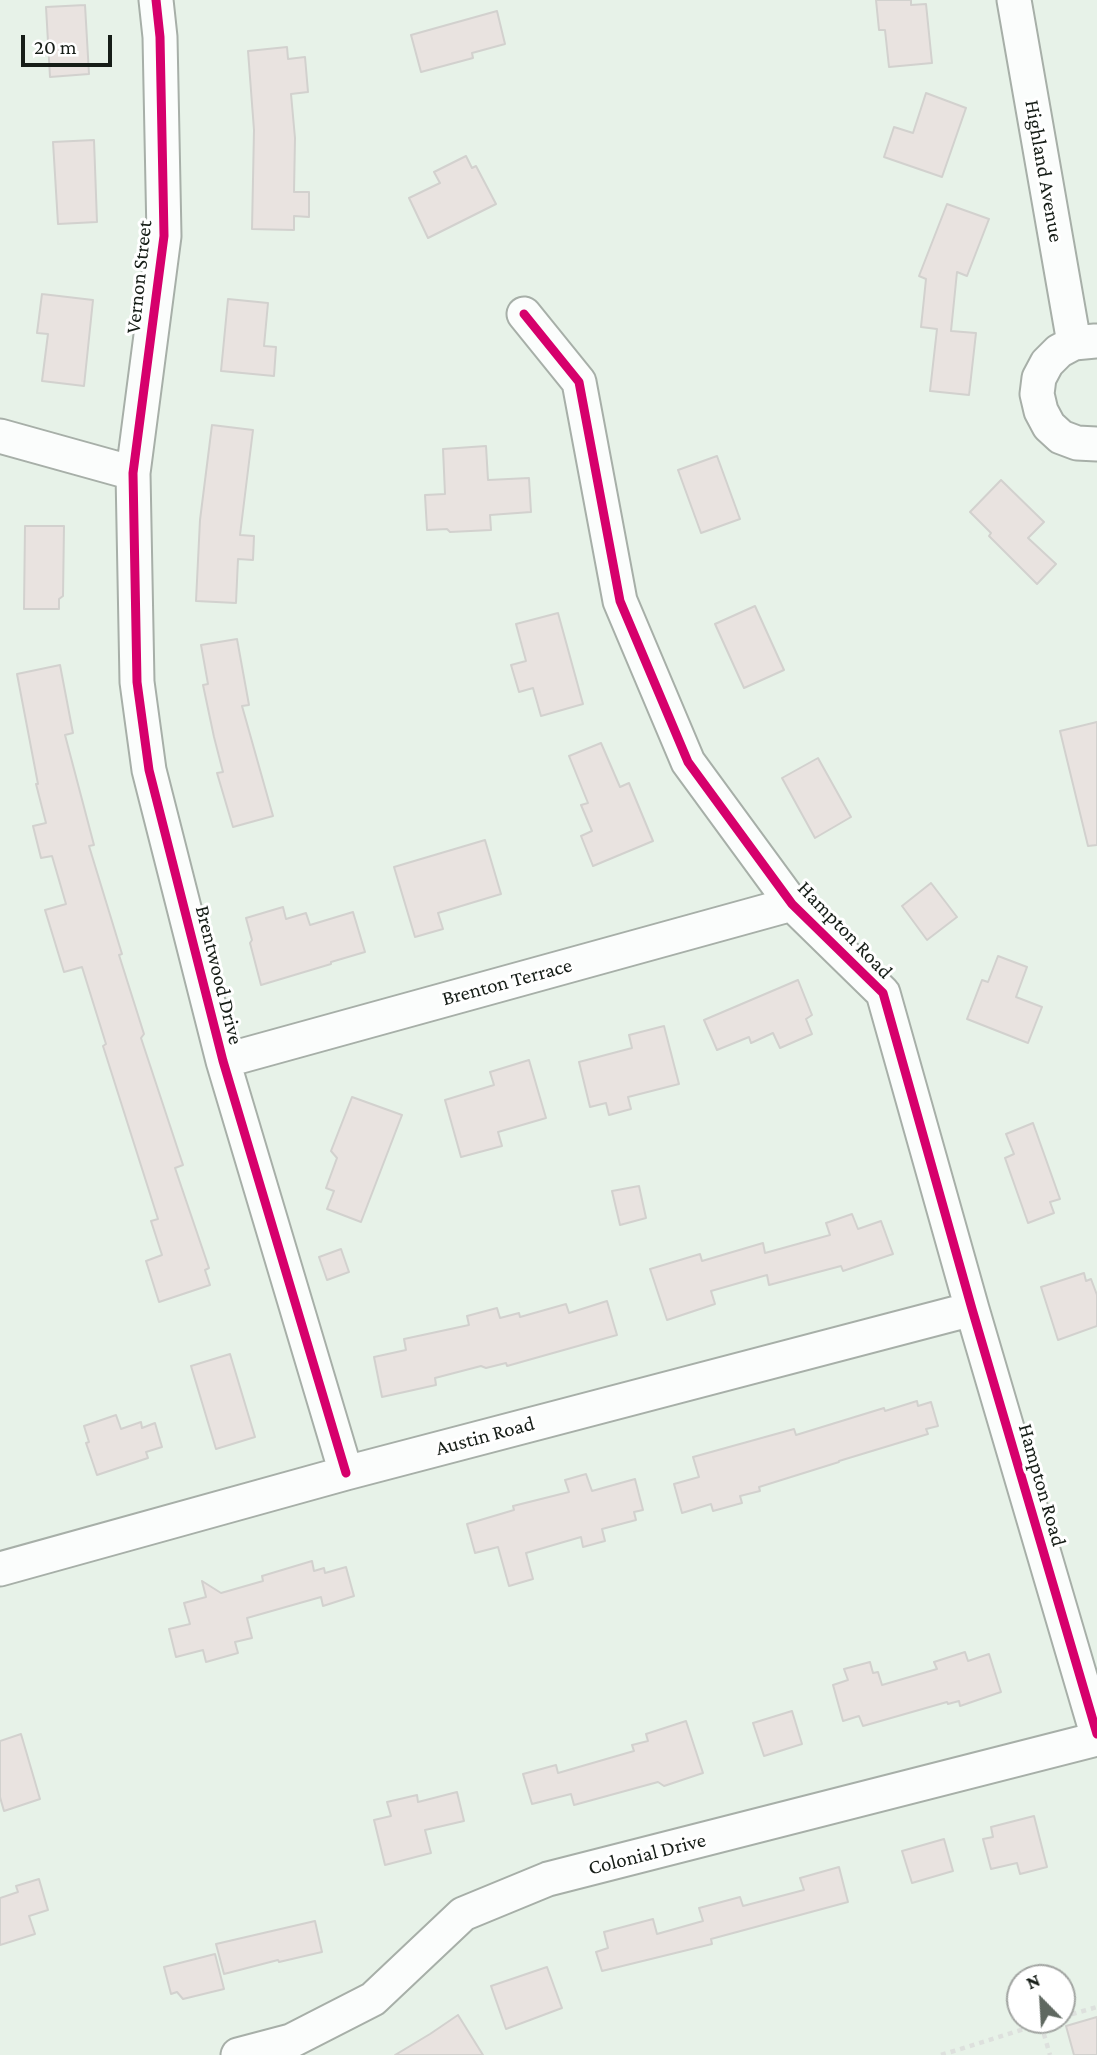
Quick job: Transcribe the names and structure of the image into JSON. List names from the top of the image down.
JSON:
{
  "streets": {
    "street": [
      "Highland Avenue",
      "Vernon Street",
      "Hampton Road",
      "Brentwood Drive",
      "Brenton Terrace",
      "Austin Road",
      "Colonial Drive"
    ]
  },
  "crossings": [
    ["Vernon Street", "Brentwood Drive"],
    ["Hampton Road", "Brenton Terrace"],
    ["Hampton Road", "Austin Road"],
    ["Hampton Road", "Colonial Drive"],
    ["Brentwood Drive", "Brenton Terrace"],
    ["Brentwood Drive", "Austin Road"]
  ],
  "scale_bar": "20 m",
  "north": "top left"
}
